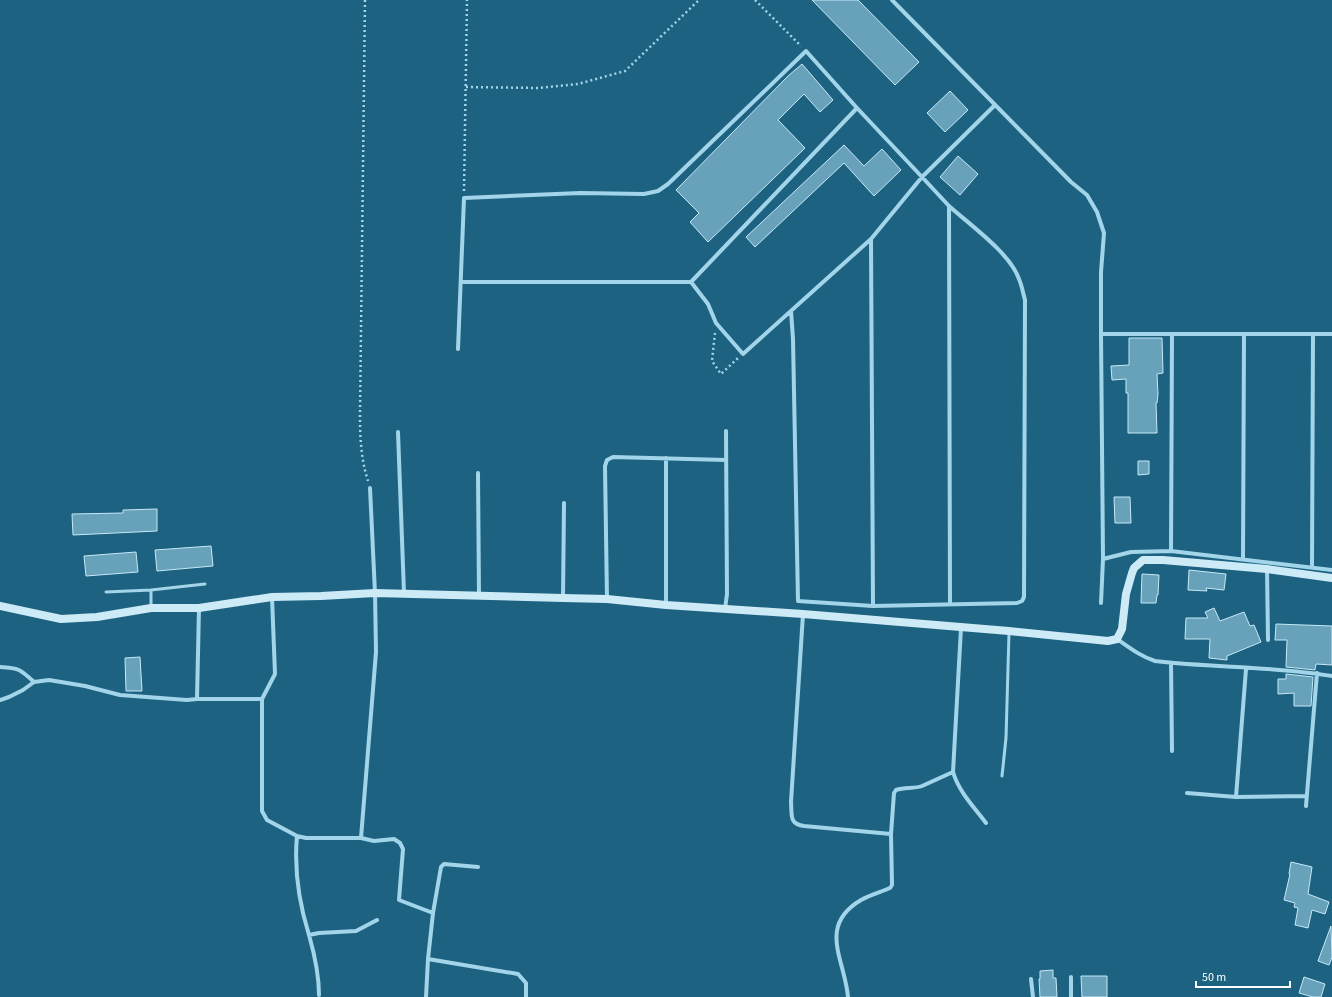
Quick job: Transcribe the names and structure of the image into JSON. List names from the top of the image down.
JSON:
{
  "scale_bar": "50 m"
}
